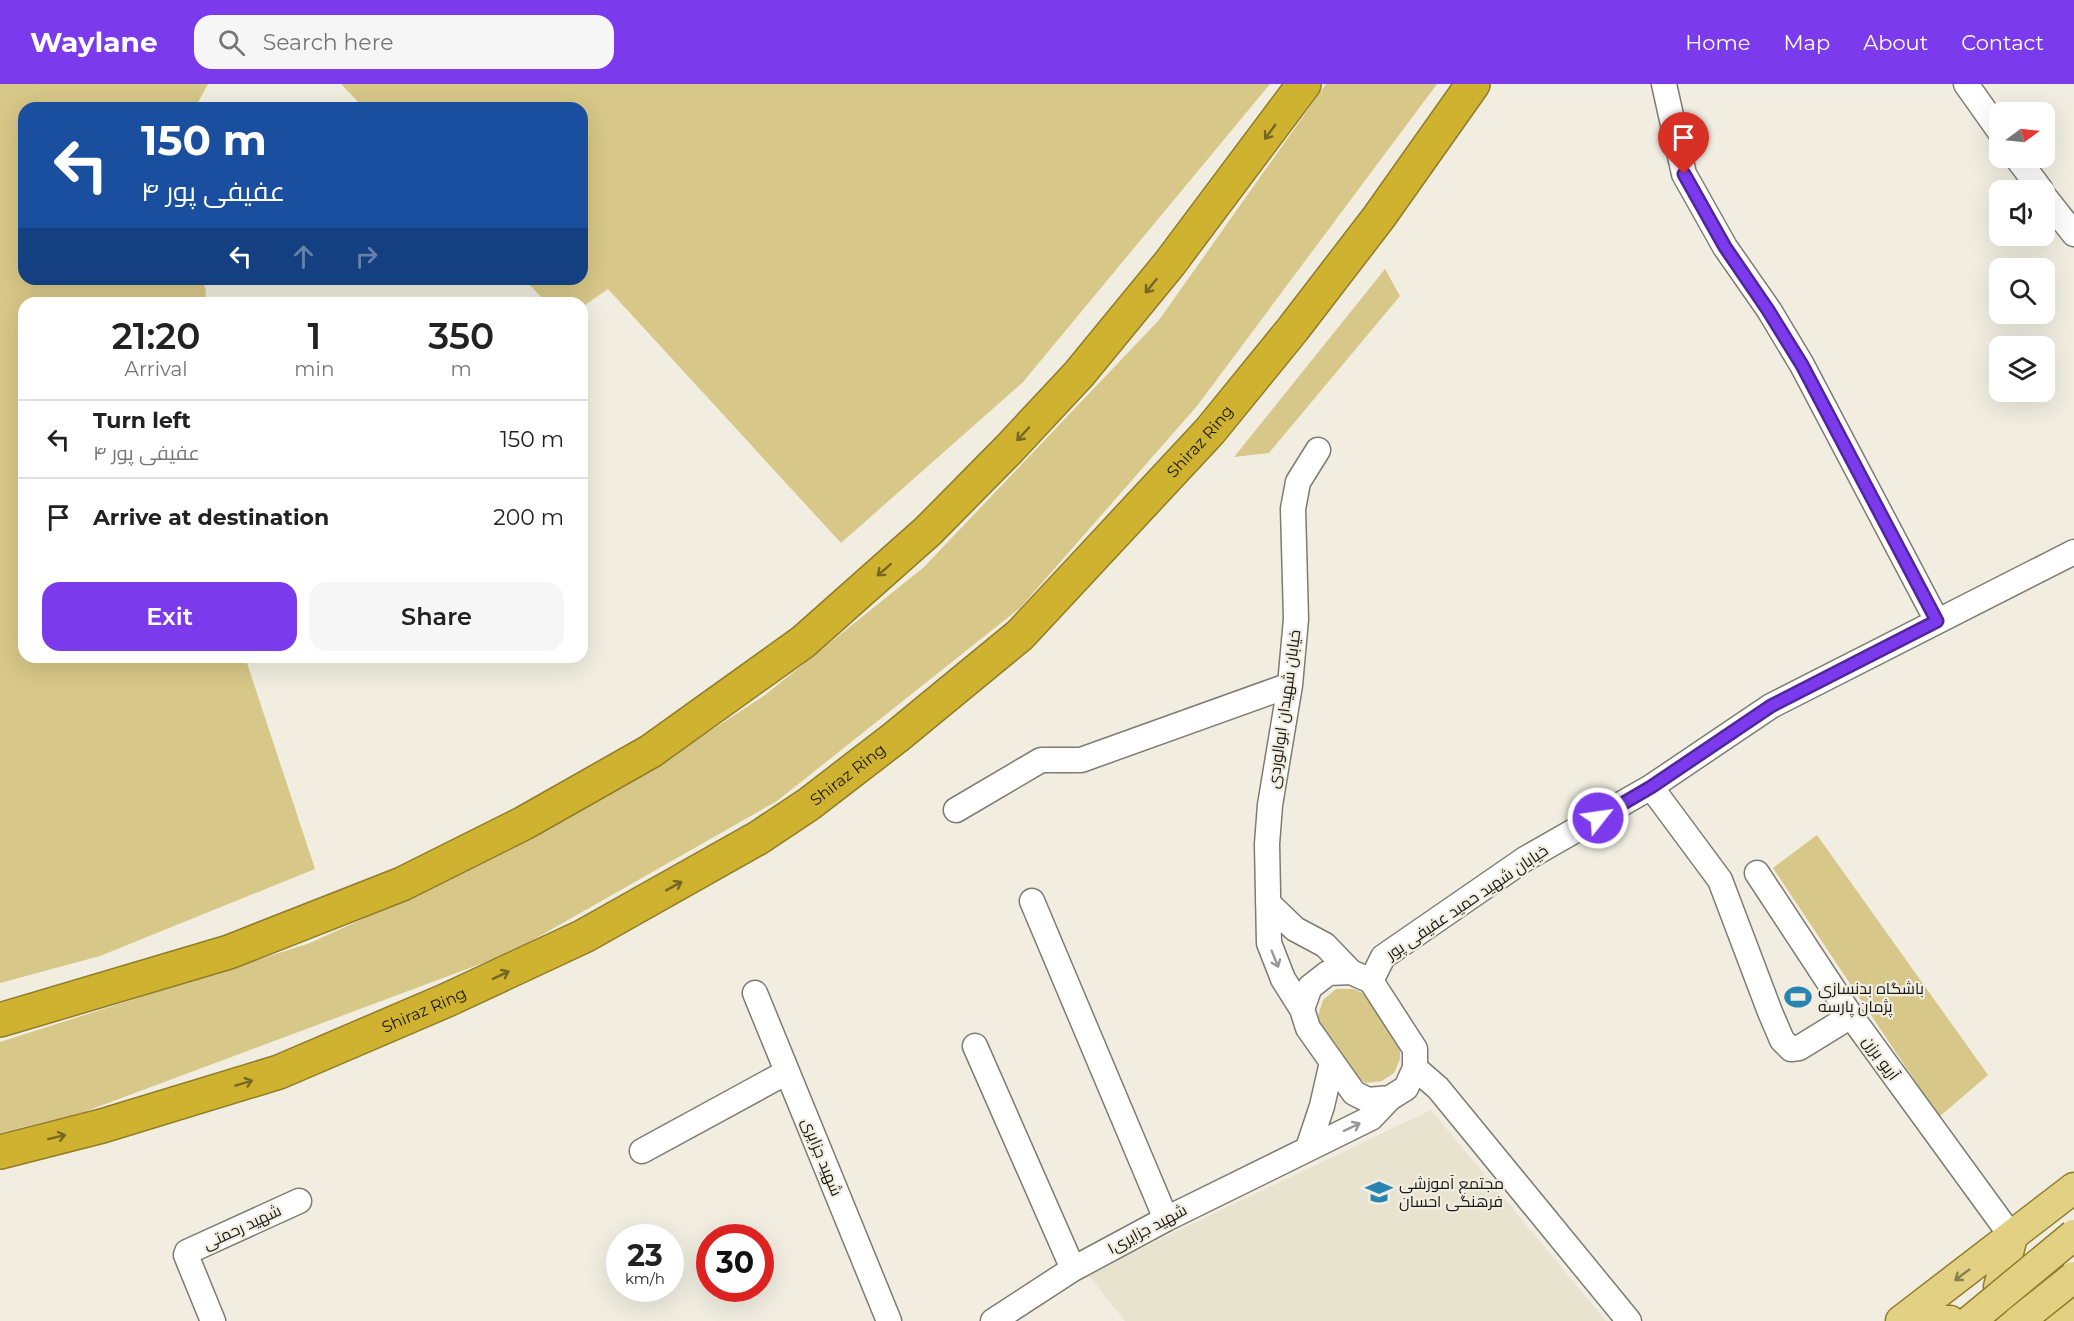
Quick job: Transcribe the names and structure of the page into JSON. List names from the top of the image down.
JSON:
{
  "streets": {
    "highway": ["Shiraz Ring"],
    "street": [
      "خیابان شهیدان ابوالوردی",
      "خیابان شهید حمید عفیفی پور",
      "آریو برزن",
      "شهید جزایری",
      "شهید رحمتی",
      "شهید جزایری۱"
    ]
  },
  "crossings": [
    ["خیابان شهیدان ابوالوردی", "شهید جزایری۱"]
  ],
  "places": {
    "sports": ["باشگاه بدنسازی پژمان پارسه"],
    "school or university": ["مجتمع آموزشی فرهنگی احسان"]
  },
  "north": "right",
  "page": {
    "header": "Waylane",
    "search": "Search here",
    "nav": [
      "Home",
      "Map",
      "About",
      "Contact"
    ],
    "turn": ["150 m", "عفیفی پور ۴"],
    "eta": [
      "21:20",
      "Arrival",
      "1",
      "min",
      "350",
      "m"
    ],
    "list": [
      {
        "name": "Turn left",
        "note": "عفیفی پور ۴",
        "value": "150 m"
      },
      {
        "name": "Arrive at destination",
        "value": "200 m"
      }
    ],
    "buttons": ["Exit", "Share"],
    "speed": "23 km/h",
    "limit": "30"
  }
}
